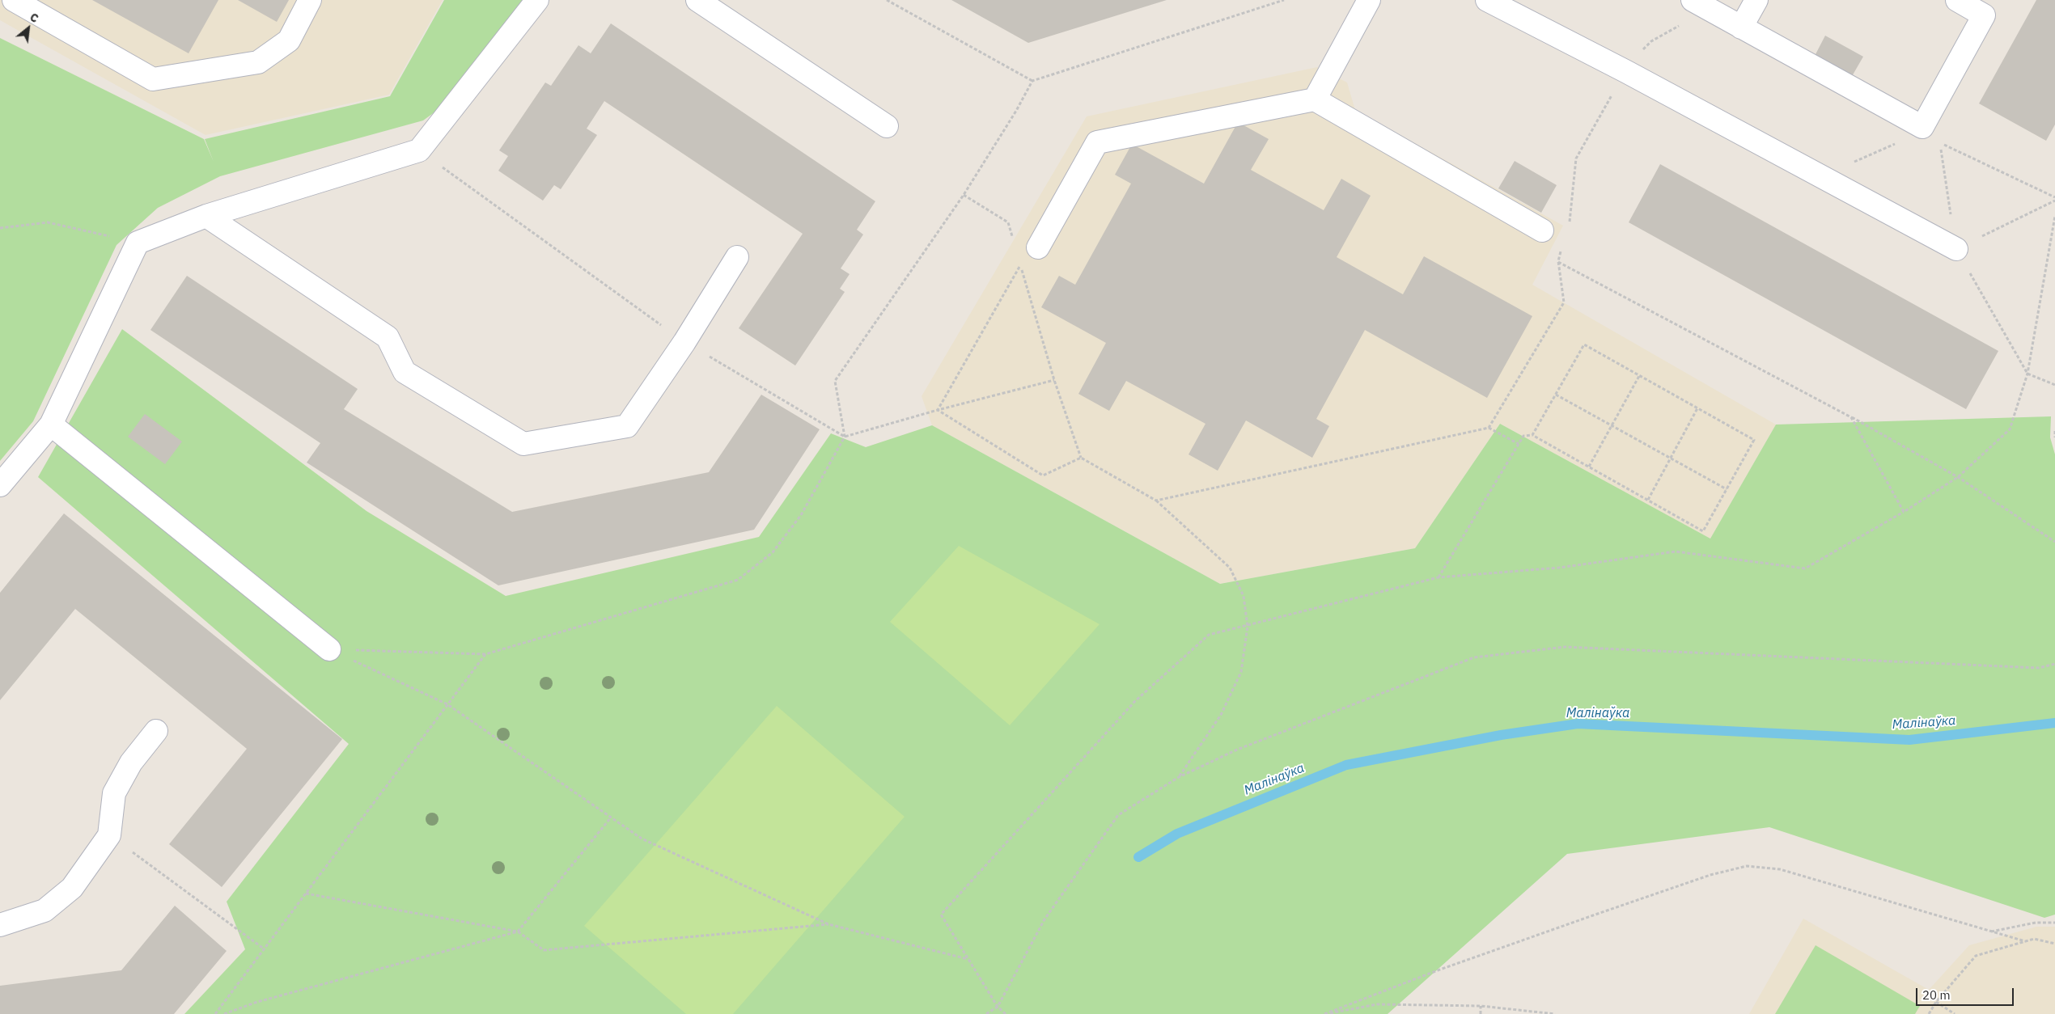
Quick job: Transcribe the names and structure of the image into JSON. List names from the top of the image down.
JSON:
{
  "water": ["Малінаўка"],
  "scale_bar": "20 m",
  "north": "top right"
}
